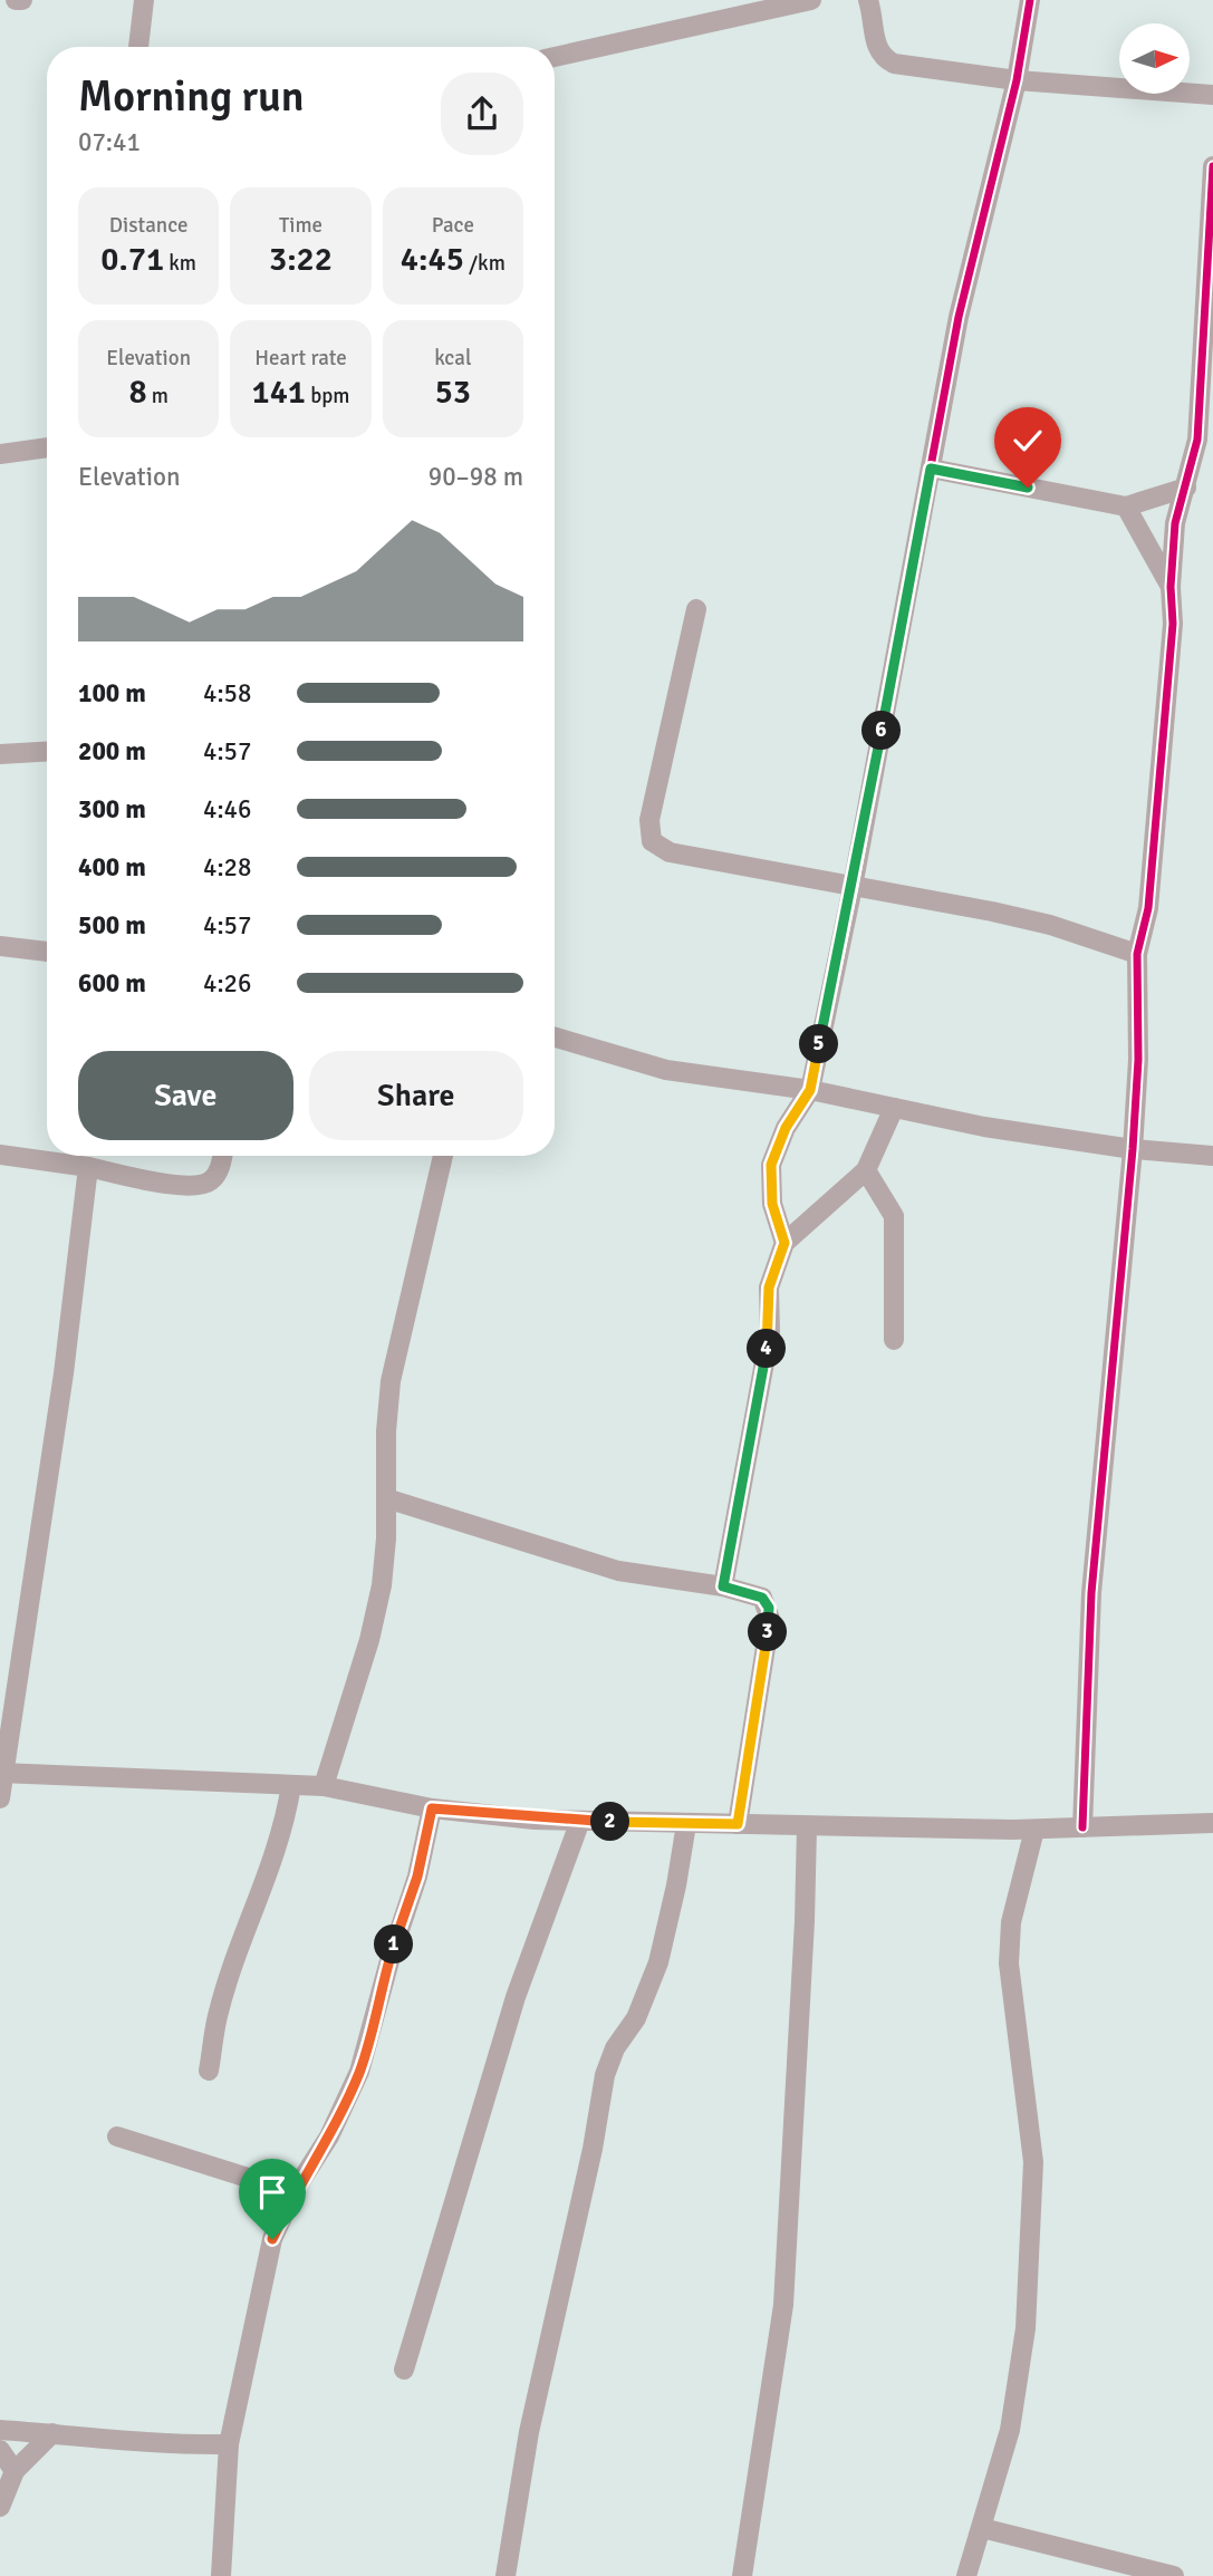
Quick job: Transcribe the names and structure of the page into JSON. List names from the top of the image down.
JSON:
{
  "north": "right",
  "page": {
    "heading": ["Morning run", "07:41"],
    "stats": [
      ["Distance", "0.71 km"],
      ["Time", "3:22"],
      ["Pace", "4:45 /km"],
      ["Elevation", "8 m"],
      ["Heart rate", "141 bpm"],
      ["kcal", "53"]
    ],
    "chart": ["Elevation", "90–98 m"],
    "list": [
      {
        "name": "100 m",
        "note": "4:58"
      },
      {
        "name": "200 m",
        "note": "4:57"
      },
      {
        "name": "300 m",
        "note": "4:46"
      },
      {
        "name": "400 m",
        "note": "4:28"
      },
      {
        "name": "500 m",
        "note": "4:57"
      },
      {
        "name": "600 m",
        "note": "4:26"
      }
    ],
    "pins": [
      "6",
      "5",
      "4",
      "3",
      "2",
      "1"
    ],
    "buttons": ["Save", "Share"]
  }
}
